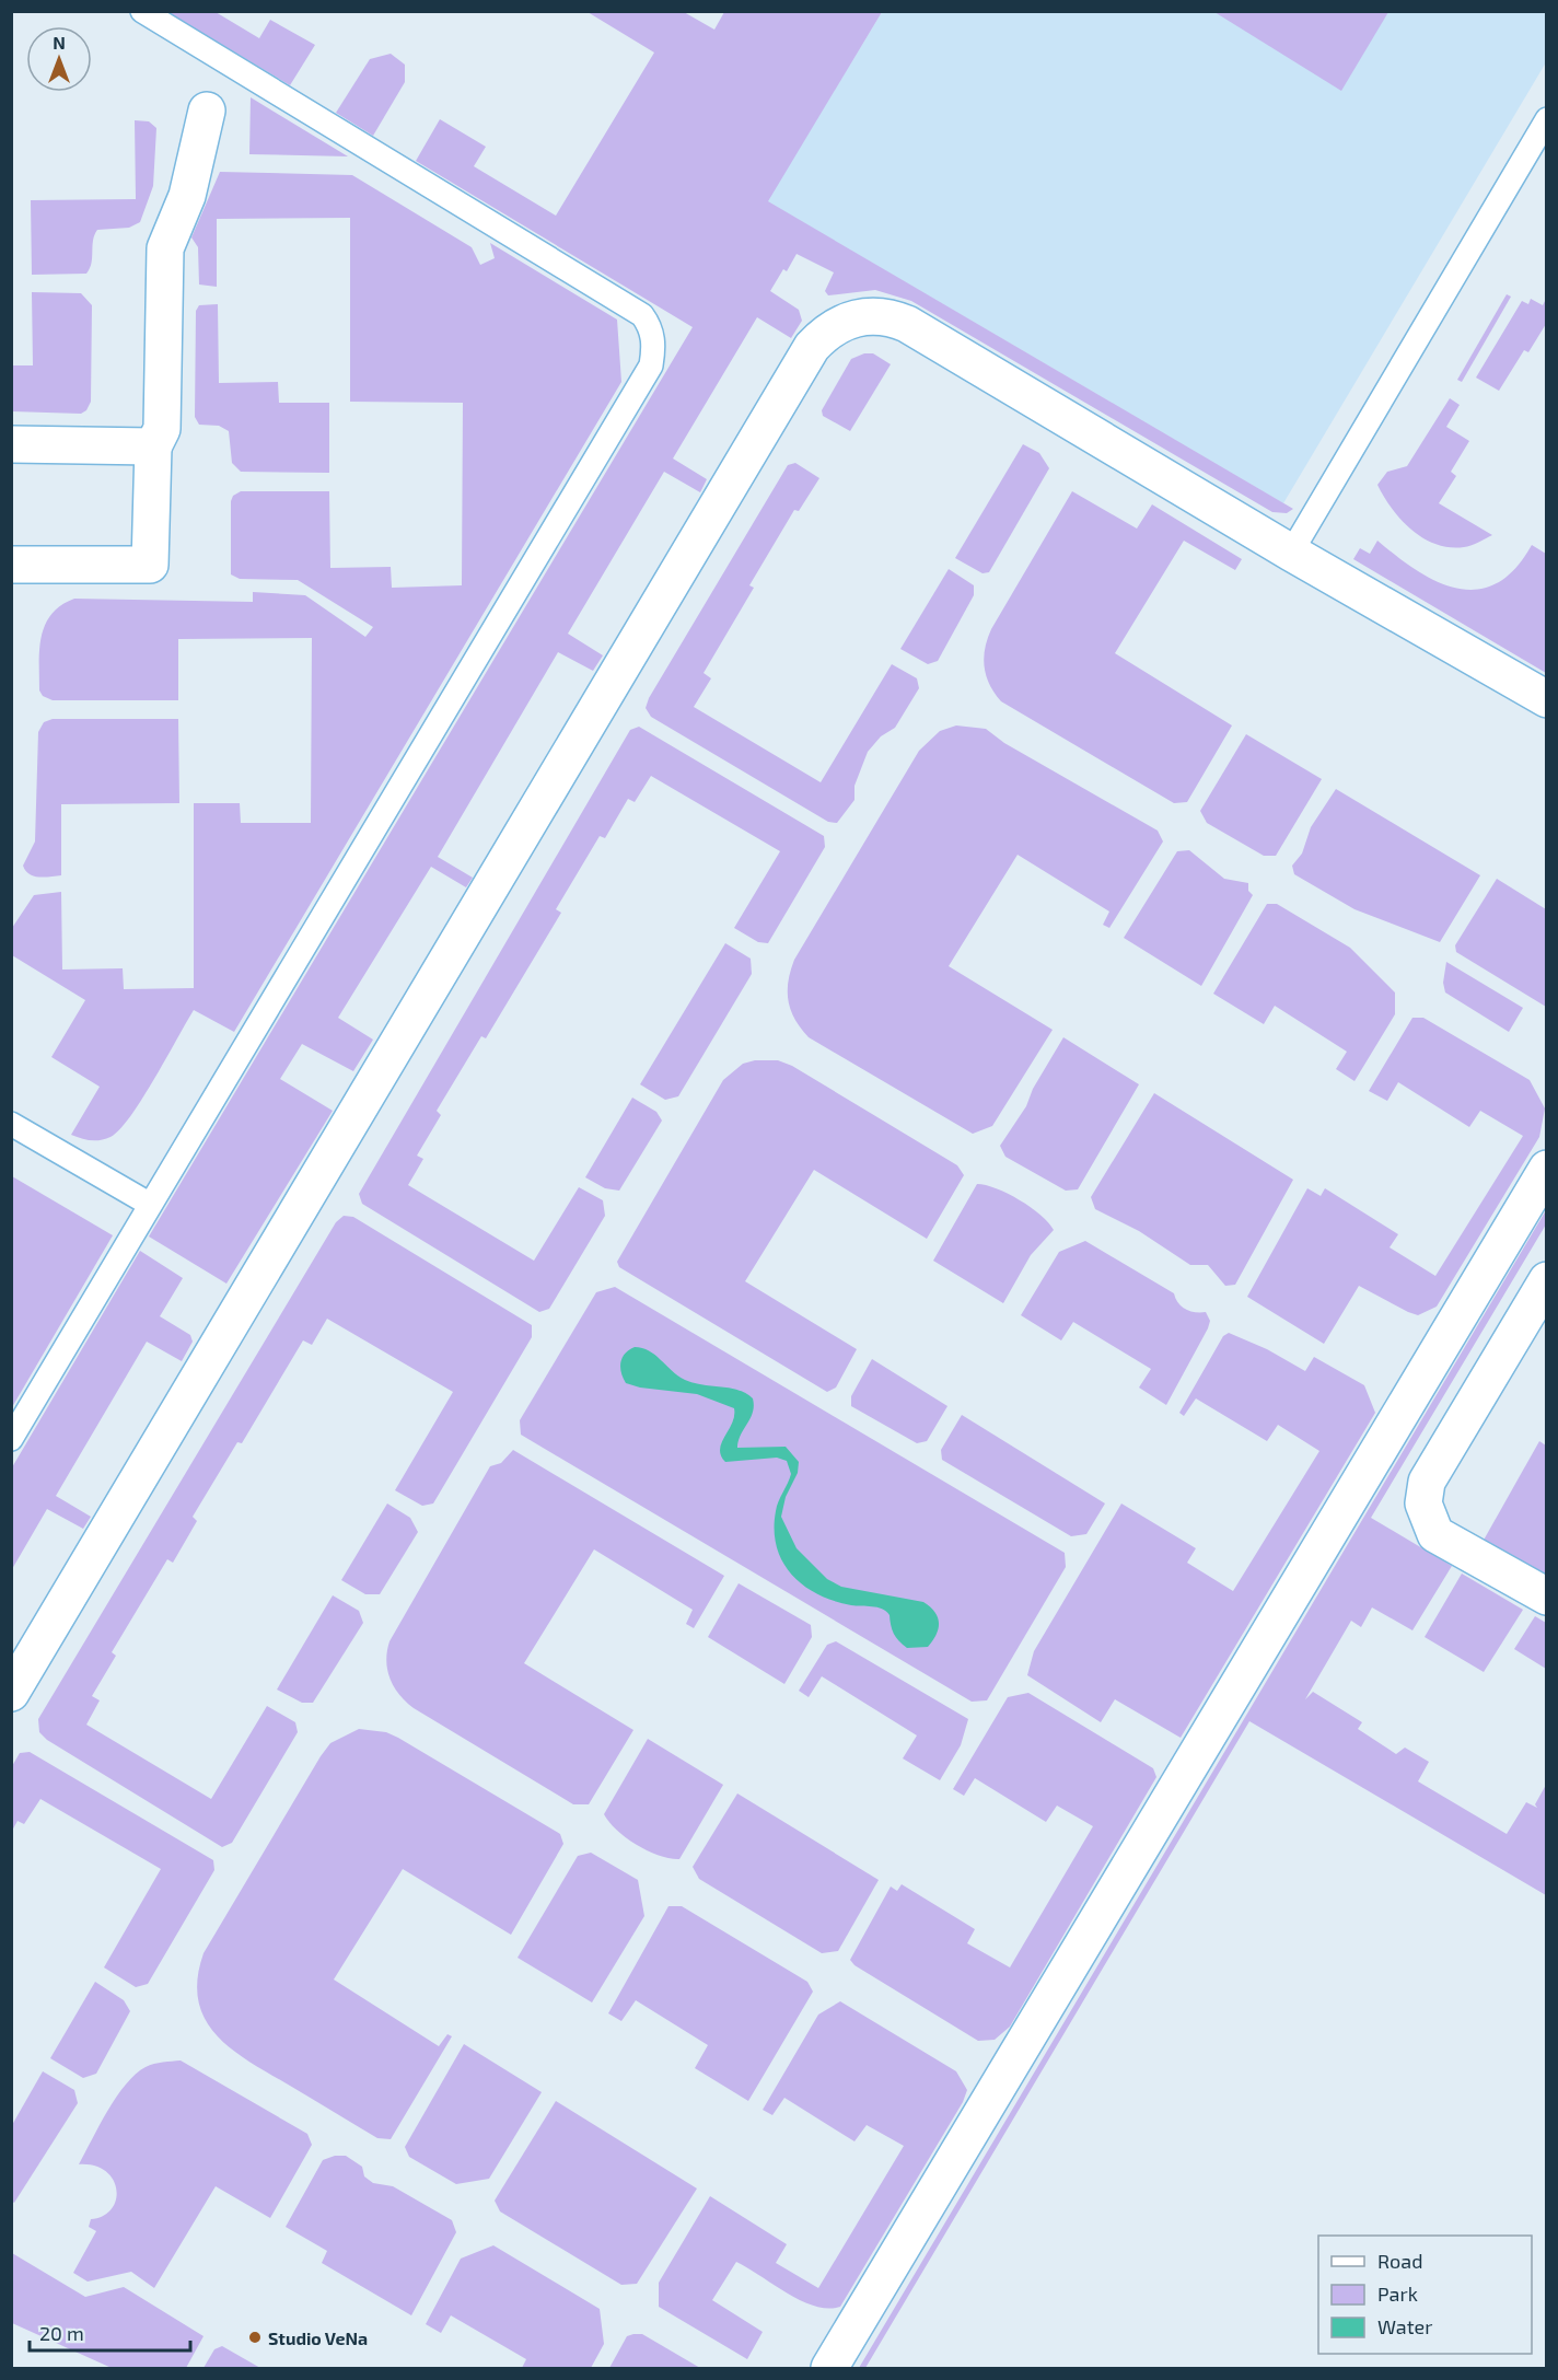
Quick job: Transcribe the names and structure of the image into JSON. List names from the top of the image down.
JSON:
{
  "places": ["Studio VeNa"],
  "legend": ["Road", "Park", "Water"],
  "scale_bar": "20 m",
  "north": "top"
}
